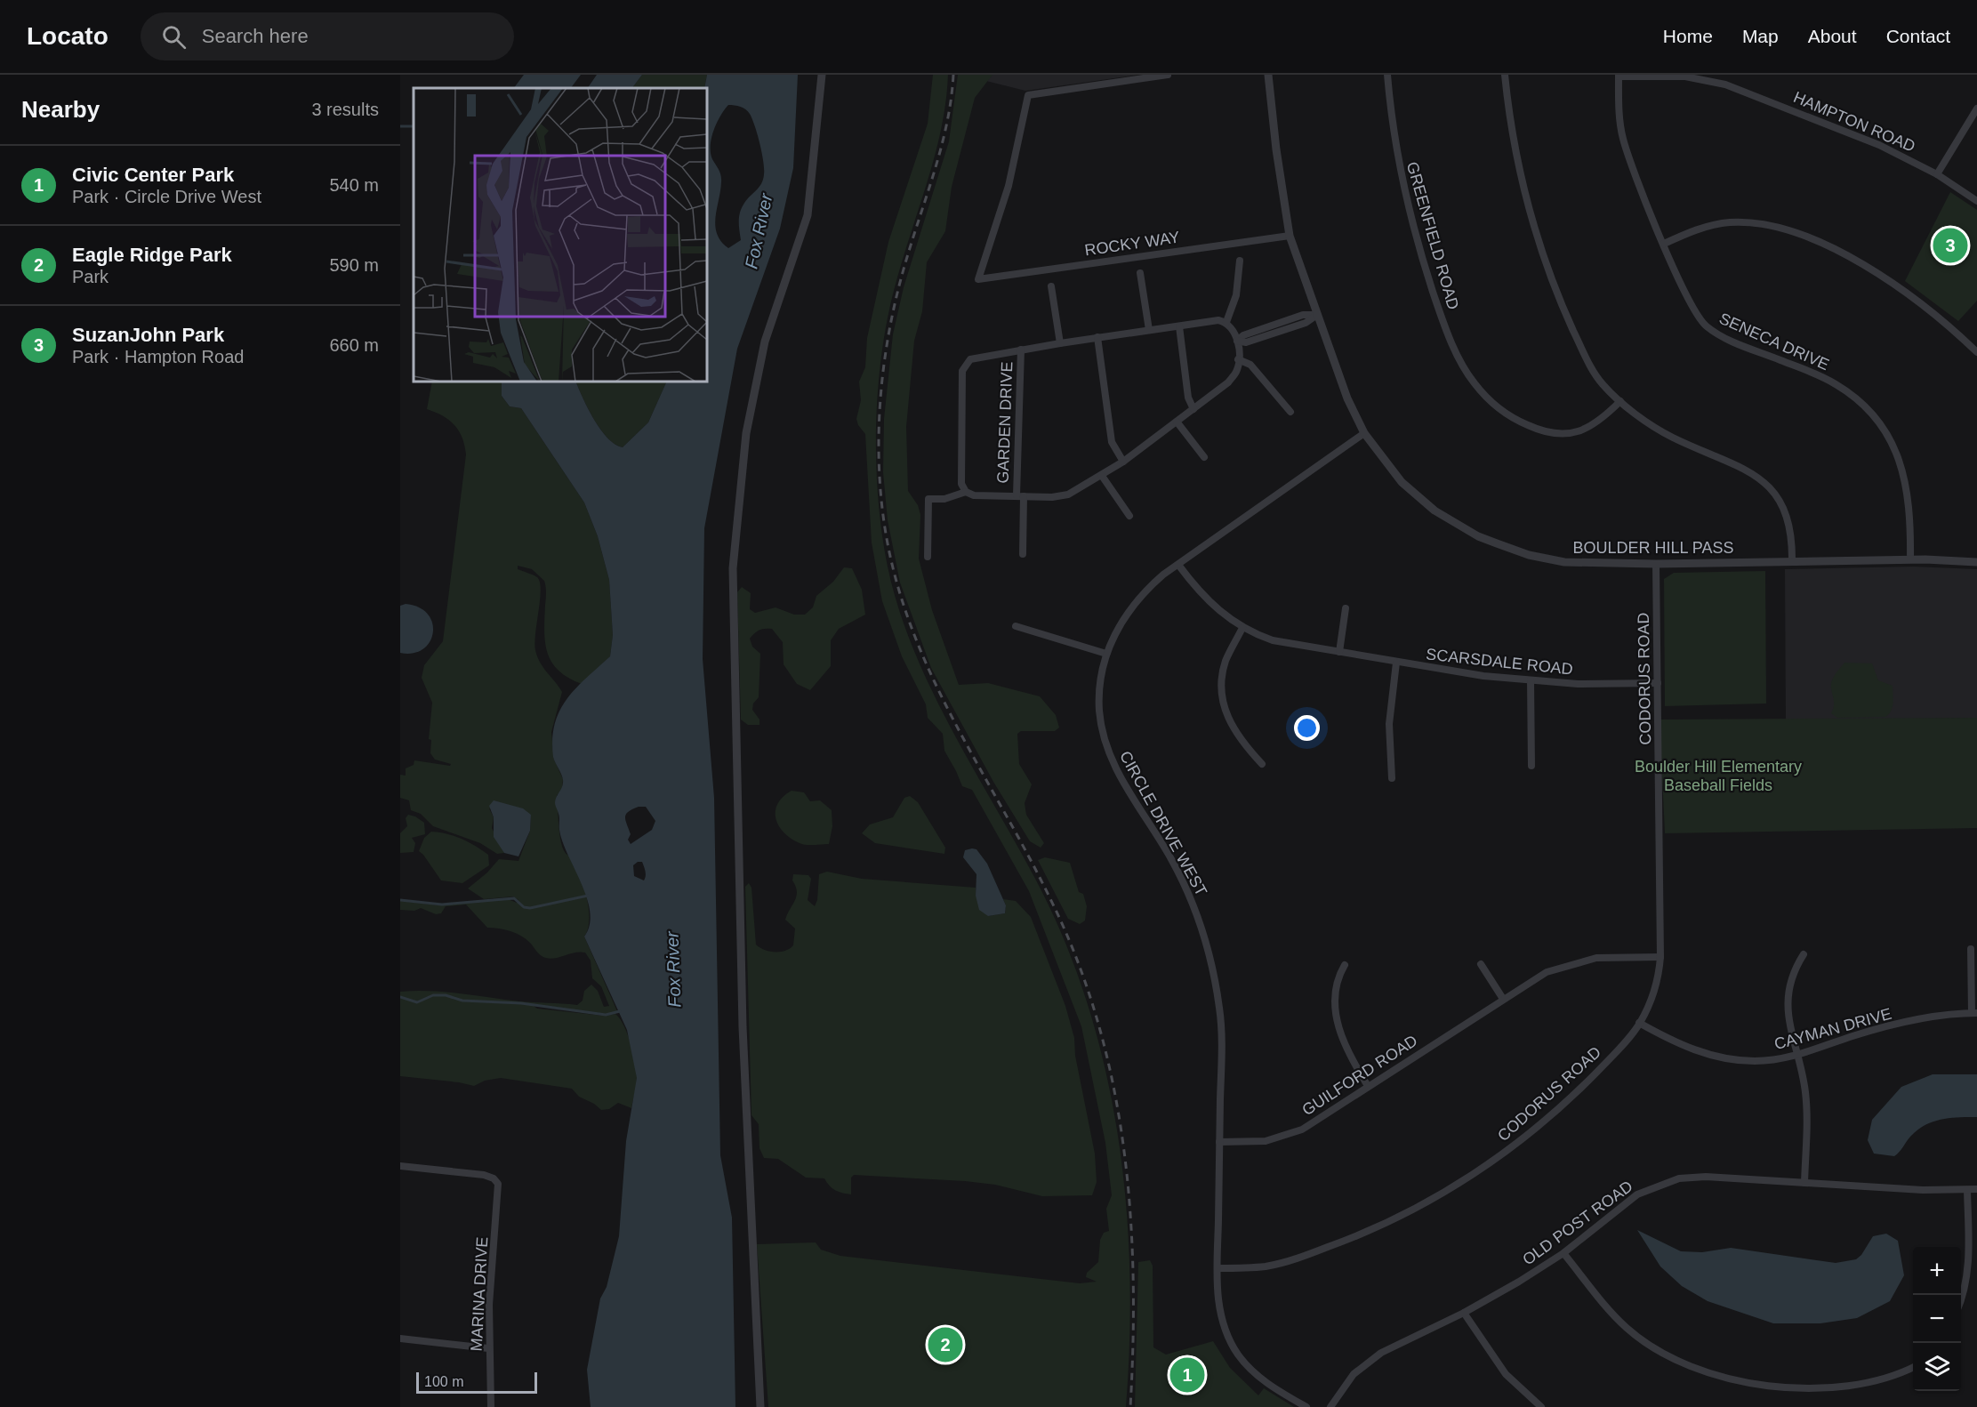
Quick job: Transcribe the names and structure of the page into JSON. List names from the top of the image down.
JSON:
{
  "streets": {
    "street": [
      "HAMPTON ROAD",
      "GREENFIELD ROAD",
      "ROCKY WAY",
      "SENECA DRIVE",
      "GARDEN DRIVE",
      "BOULDER HILL PASS",
      "SCARSDALE ROAD",
      "CODORUS ROAD",
      "CIRCLE DRIVE WEST",
      "CAYMAN DRIVE",
      "GUILFORD ROAD",
      "OLD POST ROAD",
      "MARINA DRIVE"
    ]
  },
  "crossings": [
    ["HAMPTON ROAD", "SENECA DRIVE"],
    ["ROCKY WAY", "BOULDER HILL PASS"],
    ["SENECA DRIVE", "BOULDER HILL PASS"],
    ["BOULDER HILL PASS", "CODORUS ROAD"],
    ["BOULDER HILL PASS", "CIRCLE DRIVE WEST"],
    ["SCARSDALE ROAD", "CODORUS ROAD"],
    ["SCARSDALE ROAD", "CIRCLE DRIVE WEST"],
    ["CODORUS ROAD", "CIRCLE DRIVE WEST"],
    ["CODORUS ROAD", "CAYMAN DRIVE"],
    ["CODORUS ROAD", "GUILFORD ROAD"],
    ["CIRCLE DRIVE WEST", "GUILFORD ROAD"]
  ],
  "water": ["Fox River"],
  "parks": ["Boulder Hill Elementary Baseball Fields"],
  "scale_bar": "100 m",
  "page": {
    "header": "Locato",
    "search": "Search here",
    "nav": [
      "Home",
      "Map",
      "About",
      "Contact"
    ],
    "heading": ["Nearby", "3 results"],
    "list": [
      {
        "mark": "1",
        "name": "Civic Center Park",
        "note": "Park · Circle Drive West",
        "value": "540 m"
      },
      {
        "mark": "2",
        "name": "Eagle Ridge Park",
        "note": "Park",
        "value": "590 m"
      },
      {
        "mark": "3",
        "name": "SuzanJohn Park",
        "note": "Park · Hampton Road",
        "value": "660 m"
      }
    ],
    "pins": ["3", "2", "1"],
    "map_buttons": ["+", "−"],
    "scale": "100 m"
  }
}
